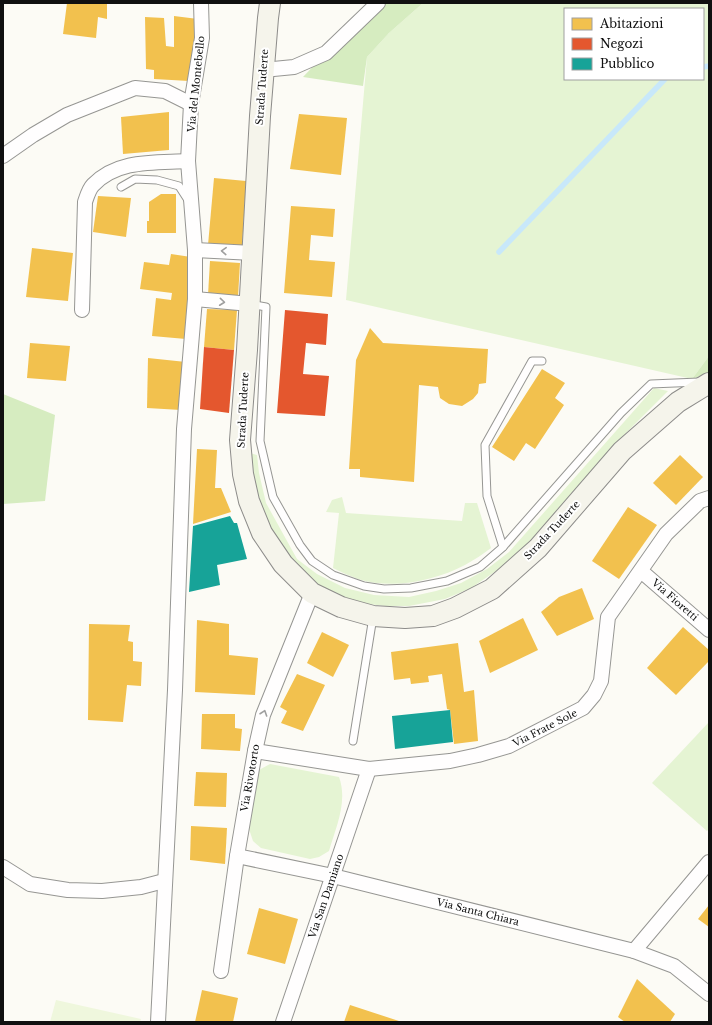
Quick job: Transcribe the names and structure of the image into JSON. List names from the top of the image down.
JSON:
{
  "streets": {
    "main road": ["Strada Tuderte"],
    "street": [
      "Via del Montebello",
      "Via Fioretti",
      "Via Frate Sole",
      "Via Rivotorto",
      "Via San Damiano",
      "Via Santa Chiara"
    ]
  },
  "crossings": [
    ["Strada Tuderte", "Via Rivotorto"],
    ["Via Fioretti", "Via Frate Sole"],
    ["Via Frate Sole", "Via Rivotorto"],
    ["Via Frate Sole", "Via San Damiano"],
    ["Via Rivotorto", "Via Santa Chiara"],
    ["Via San Damiano", "Via Santa Chiara"]
  ],
  "one_way": ["Via Rivotorto"],
  "legend": ["Abitazioni", "Negozi", "Pubblico"]
}
